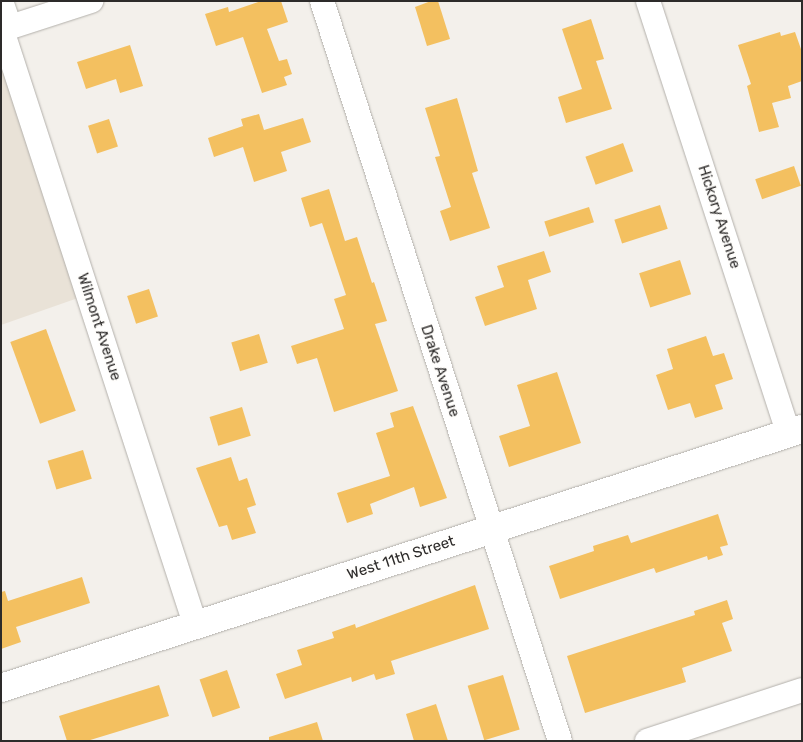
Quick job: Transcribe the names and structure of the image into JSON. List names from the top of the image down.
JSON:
{
  "streets": {
    "main road": ["West 11th Street"],
    "street": ["Hickory Avenue", "Wilmont Avenue", "Drake Avenue"]
  },
  "crossings": [
    ["Hickory Avenue", "West 11th Street"],
    ["Wilmont Avenue", "West 11th Street"],
    ["Drake Avenue", "West 11th Street"]
  ]
}
